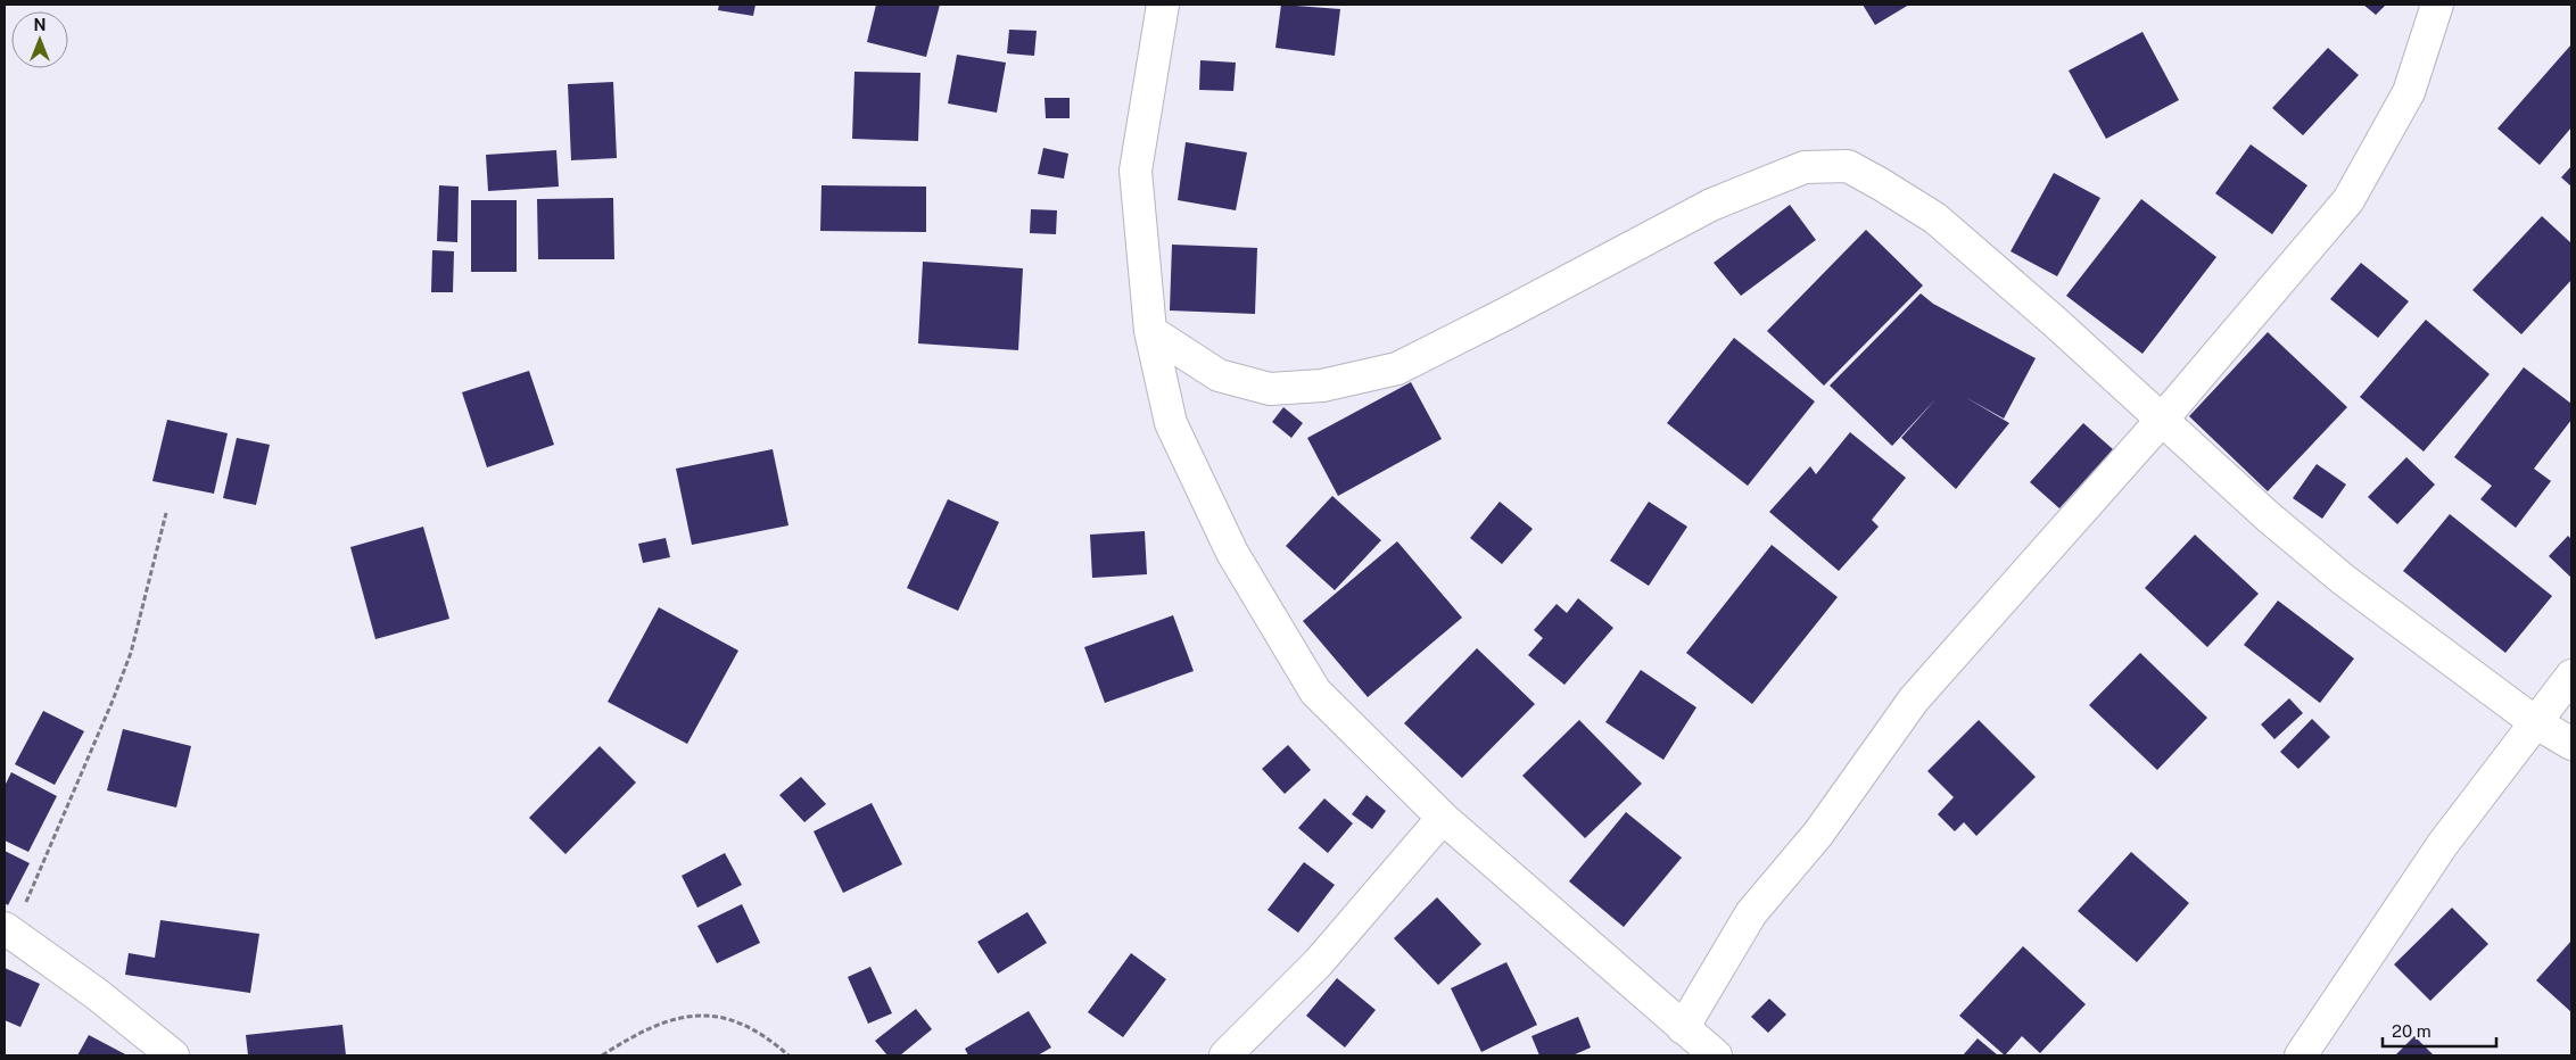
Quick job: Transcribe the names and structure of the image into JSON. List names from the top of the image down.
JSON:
{
  "scale_bar": "20 m",
  "north": "top"
}
